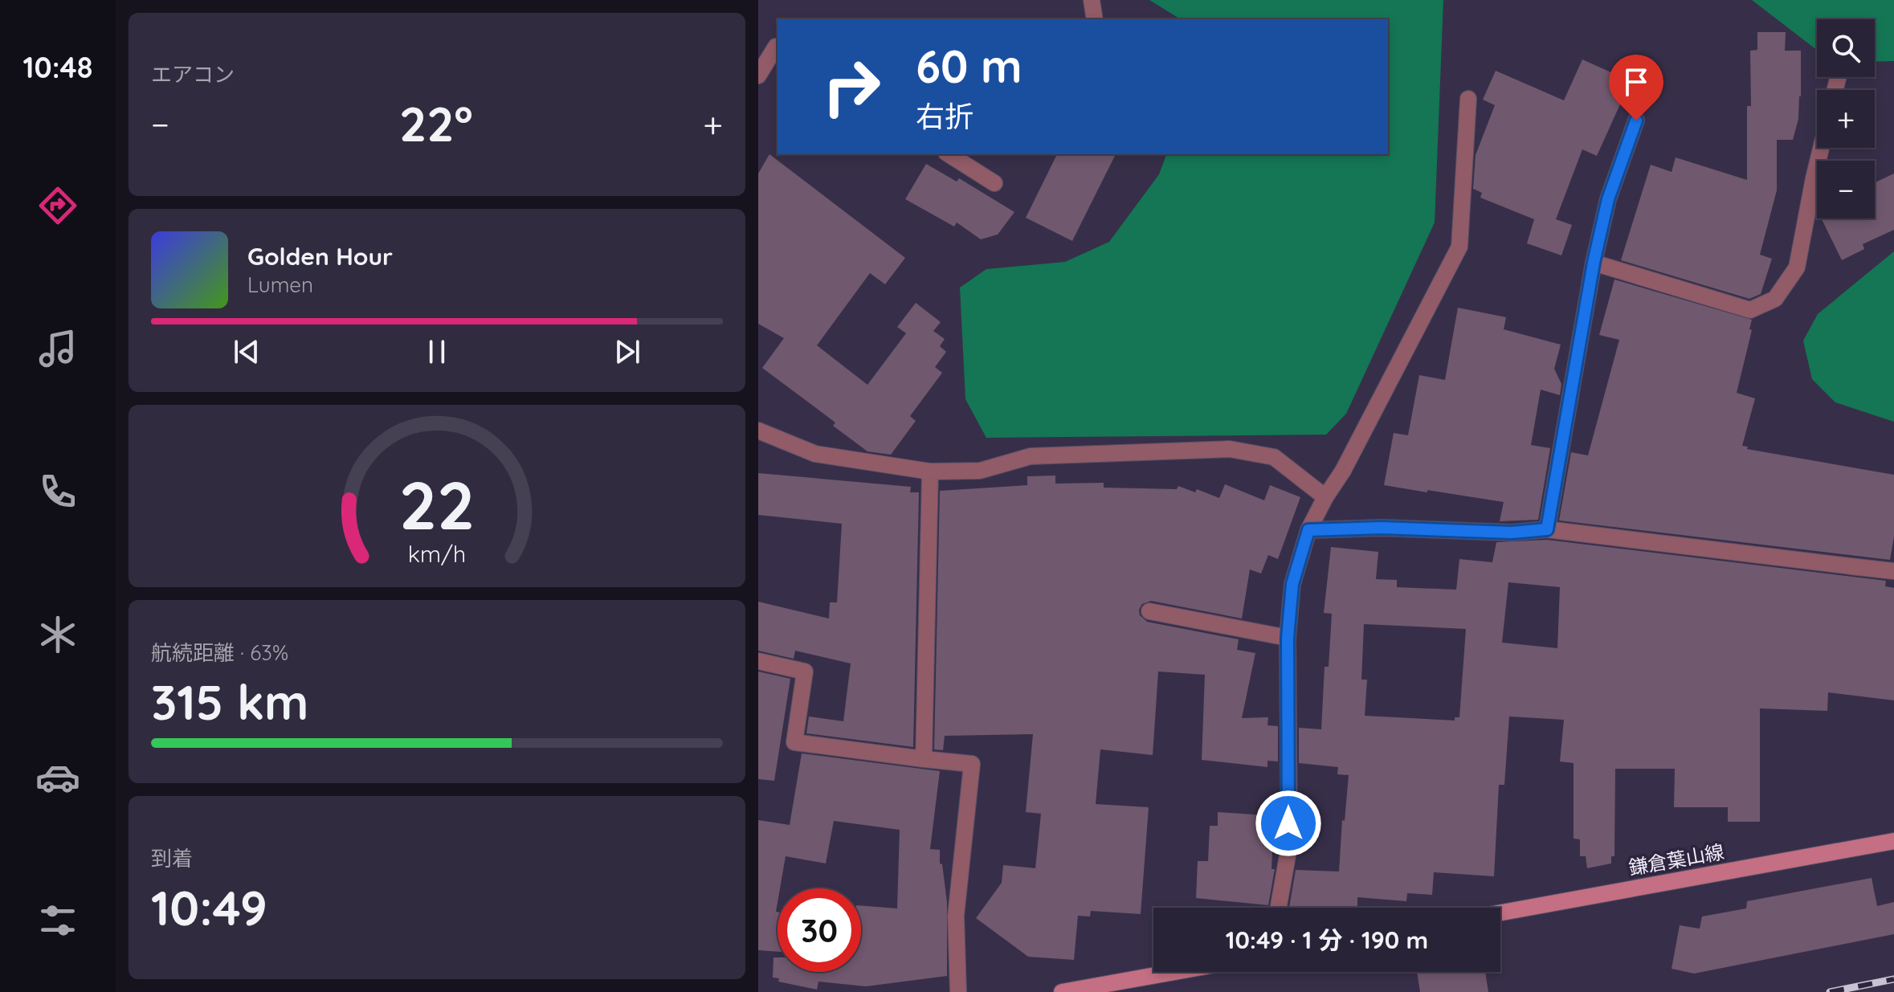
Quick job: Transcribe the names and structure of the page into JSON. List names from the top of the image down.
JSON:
{
  "streets": {
    "main road": ["鎌倉葉山線"]
  },
  "page": {
    "tabs": "10:48",
    "tile": [
      "エアコン",
      ["航続距離 · 63%", "315 km"],
      ["到着", "10:49"]
    ],
    "map_buttons": ["+", "−"],
    "turn": ["60 m", "右折"],
    "heat": ["−", "22°", "+"],
    "song": ["Golden Hour", "Lumen"],
    "limit": "30",
    "trip": "10:49 · 1 分 · 190 m",
    "gauge": ["22", "km/h"]
  }
}
